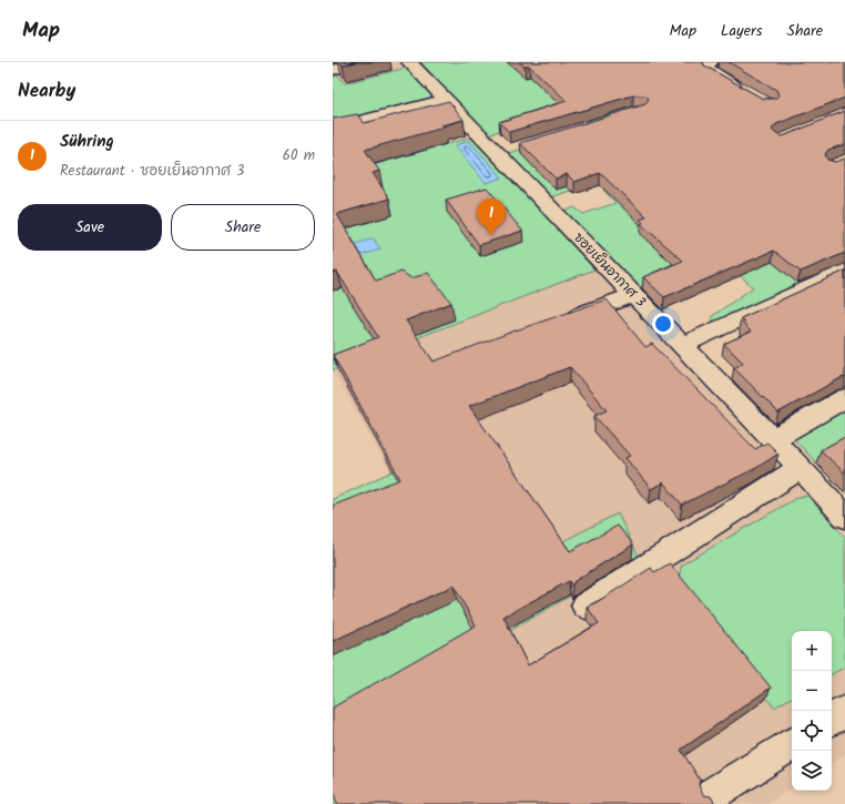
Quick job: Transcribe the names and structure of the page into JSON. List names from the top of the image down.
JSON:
{
  "streets": {
    "street": ["ซอยเย็นอากาศ 3"]
  },
  "page": {
    "header": "Map",
    "nav": ["Map", "Layers", "Share"],
    "heading": "Nearby",
    "list": [
      {
        "mark": "1",
        "name": "Sühring",
        "note": "Restaurant · ซอยเย็นอากาศ 3",
        "value": "60 m"
      }
    ],
    "buttons": ["Save", "Share"],
    "pins": "1",
    "map_buttons": ["+", "−"]
  }
}
